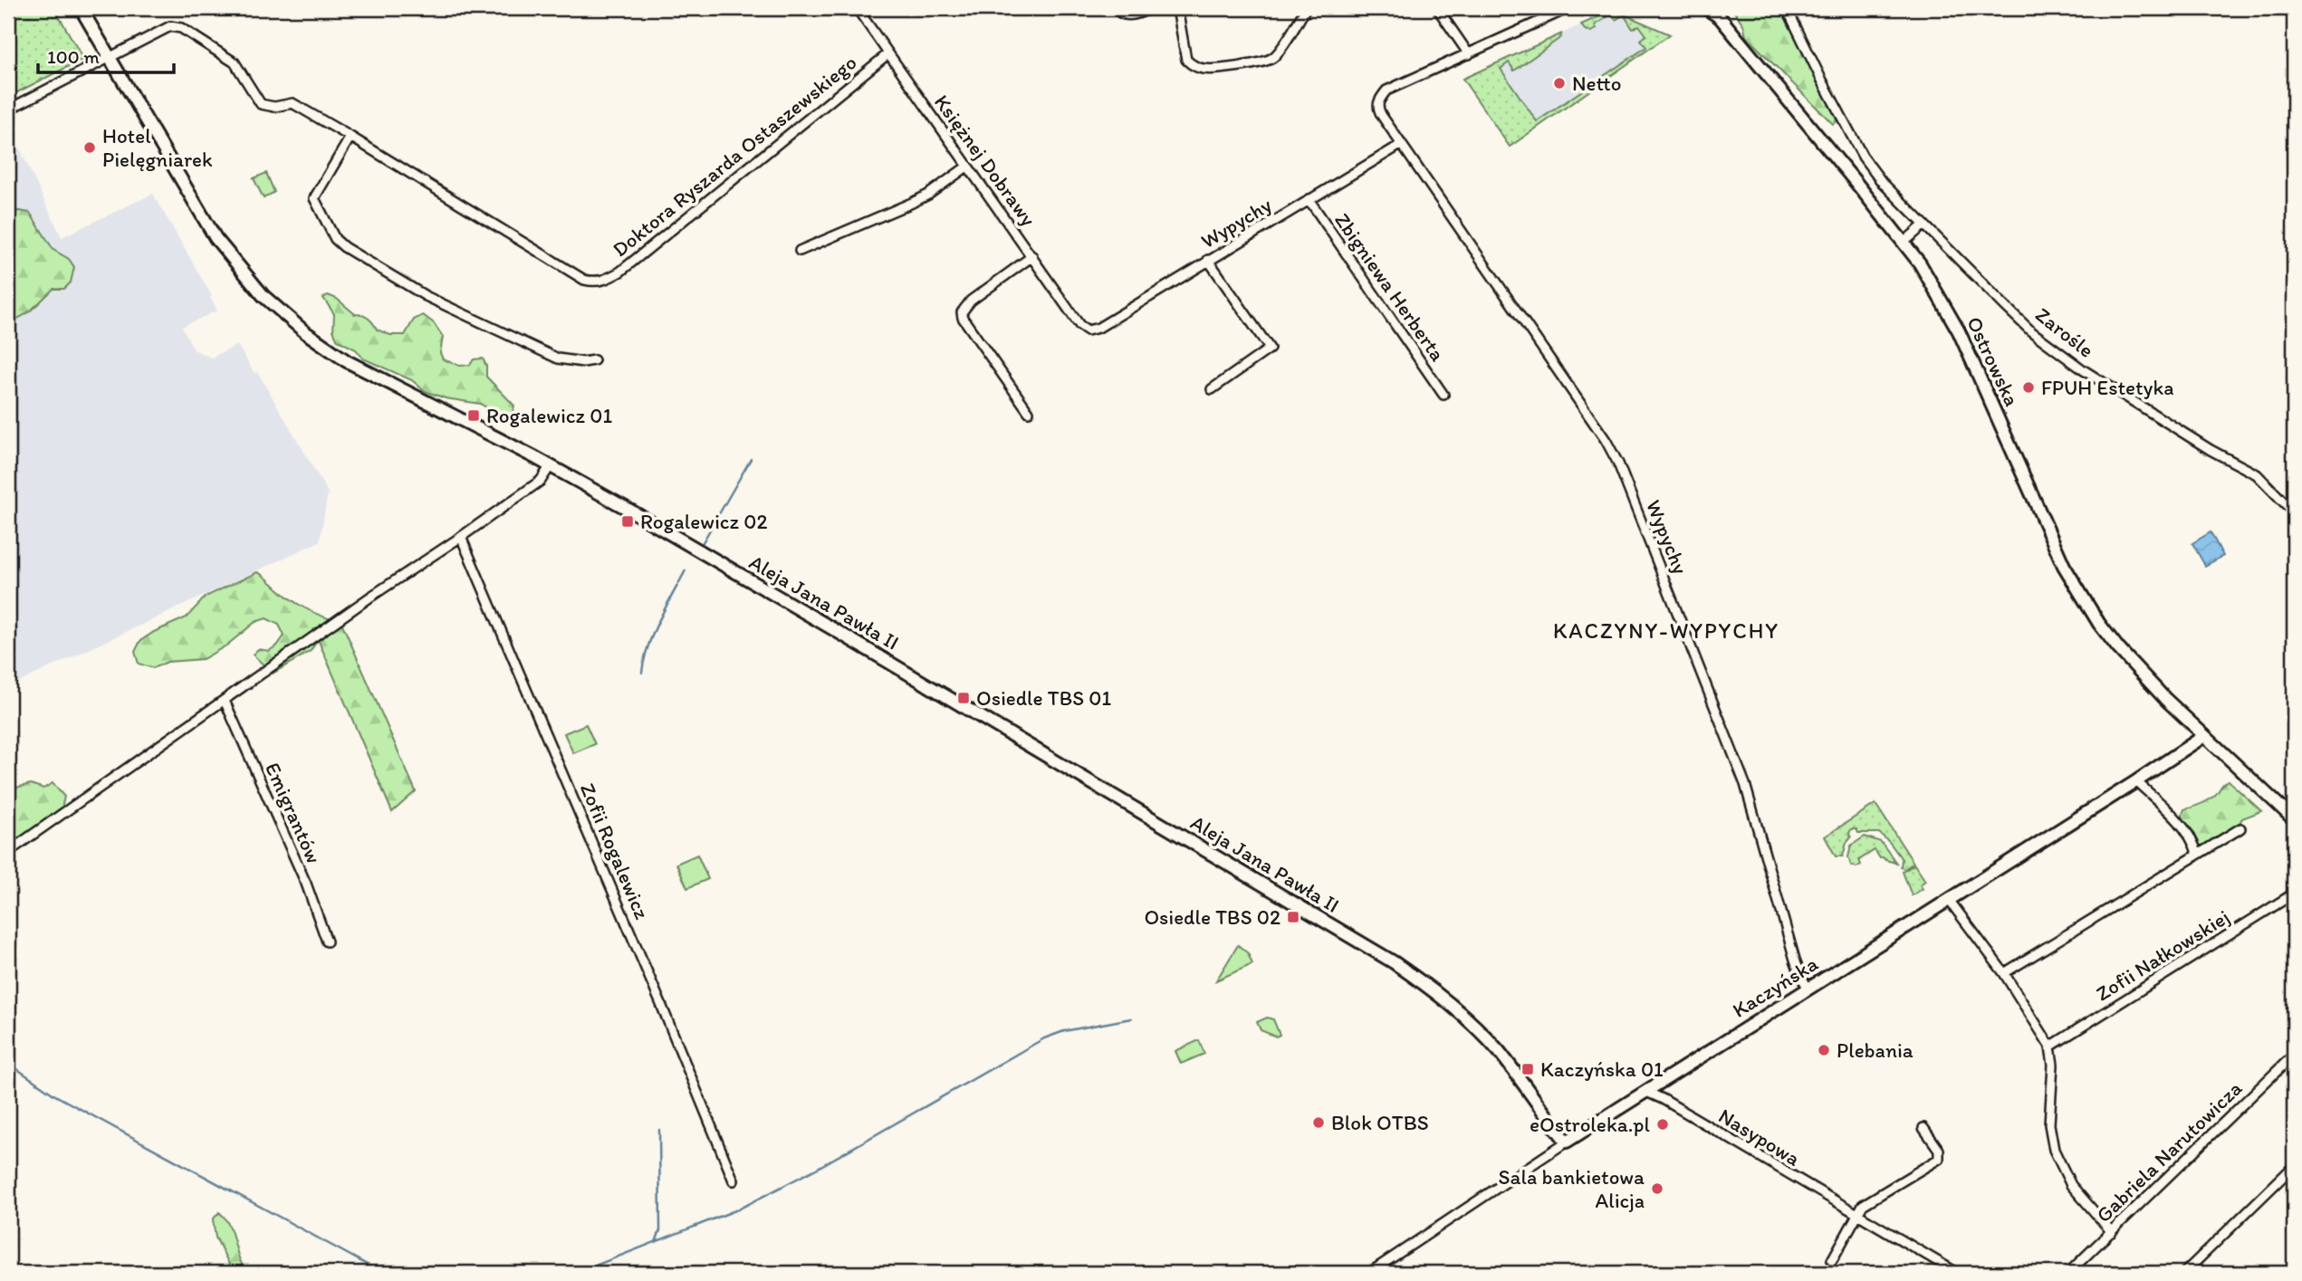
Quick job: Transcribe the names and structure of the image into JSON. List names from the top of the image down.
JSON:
{
  "streets": {
    "street": [
      "Doktora Ryszarda Ostaszewskiego",
      "Księżnej Dobrawy",
      "Wypychy",
      "Zbigniewa Herberta",
      "Zarośle",
      "Ostrowska",
      "Aleja Jana Pawła II",
      "Emigrantów",
      "Zofii Rogalewicz",
      "Zofii Nałkowskiej",
      "Kaczyńska",
      "Nasypowa",
      "Gabriela Narutowicza"
    ]
  },
  "crossings": [
    ["Doktora Ryszarda Ostaszewskiego", "Księżnej Dobrawy"],
    ["Księżnej Dobrawy", "Wypychy"],
    ["Wypychy", "Zbigniewa Herberta"],
    ["Wypychy", "Kaczyńska"],
    ["Ostrowska", "Kaczyńska"],
    ["Aleja Jana Pawła II", "Kaczyńska"],
    ["Kaczyńska", "Nasypowa"]
  ],
  "districts": ["KACZYNY-WYPYCHY"],
  "places": {
    "other": [
      "Netto",
      "Hotel Pielęgniarek",
      "FPUH Estetyka",
      "Plebania",
      "Blok OTBS",
      "eOstroleka.pl",
      "Sala bankietowa Alicja"
    ],
    "transit": [
      "Rogalewicz 01",
      "Rogalewicz 02",
      "Osiedle TBS 01",
      "Osiedle TBS 02",
      "Kaczyńska 01"
    ]
  },
  "scale_bar": "100 m"
}
